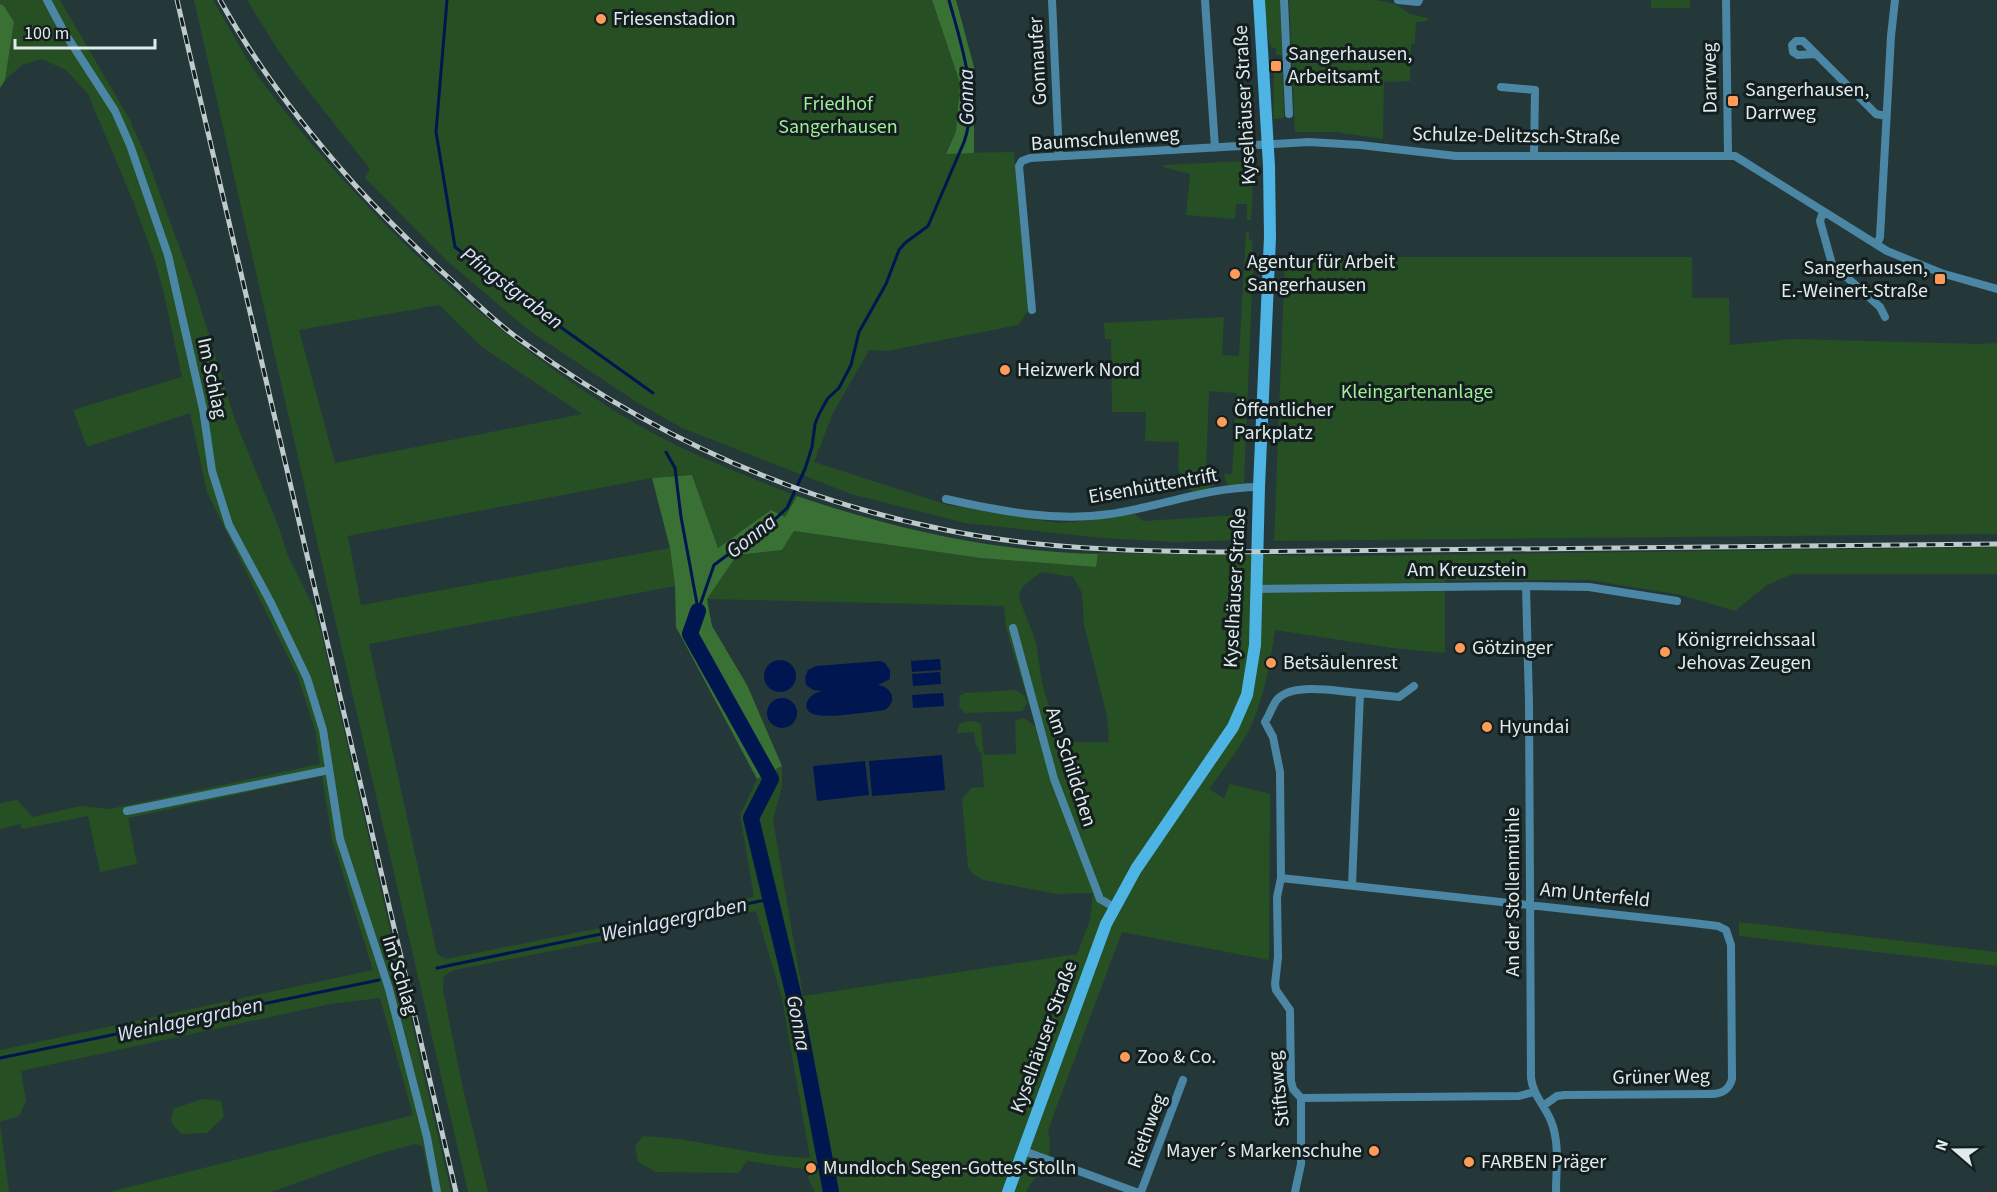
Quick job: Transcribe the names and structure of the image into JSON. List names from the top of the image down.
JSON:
{
  "streets": {
    "main road": ["Kyselhäuser Straße"],
    "street": [
      "Gonnaufer",
      "Darrweg",
      "Schulze-Delitzsch-Straße",
      "Baumschulenweg",
      "Im Schlag",
      "Eisenhüttentrift",
      "Am Kreuzstein",
      "Am Schildchen",
      "An der Stollenmühle",
      "Am Unterfeld",
      "Grüner Weg",
      "Stiftsweg",
      "Riethweg"
    ]
  },
  "crossings": [
    ["Gonnaufer", "Baumschulenweg"],
    ["Darrweg", "Schulze-Delitzsch-Straße"],
    ["Kyselhäuser Straße", "Schulze-Delitzsch-Straße"],
    ["Kyselhäuser Straße", "Baumschulenweg"],
    ["Kyselhäuser Straße", "Eisenhüttentrift"],
    ["Kyselhäuser Straße", "Am Kreuzstein"],
    ["Kyselhäuser Straße", "Am Schildchen"],
    ["Kyselhäuser Straße", "Riethweg"],
    ["Schulze-Delitzsch-Straße", "Baumschulenweg"],
    ["Am Kreuzstein", "An der Stollenmühle"],
    ["An der Stollenmühle", "Am Unterfeld"],
    ["An der Stollenmühle", "Grüner Weg"],
    ["Am Unterfeld", "Grüner Weg"],
    ["Am Unterfeld", "Stiftsweg"]
  ],
  "water": ["Gonna", "Pfingstgraben", "Weinlagergraben"],
  "parks": ["Friedhof Sangerhausen", "Kleingartenanlage"],
  "places": {
    "other": [
      "Friesenstadion",
      "Agentur für Arbeit Sangerhausen",
      "Heizwerk Nord",
      "Öffentlicher Parkplatz",
      "Götzinger",
      "Königrreichssaal Jehovas Zeugen",
      "Betsäulenrest",
      "Hyundai",
      "Zoo & Co.",
      "Mayer´s Markenschuhe",
      "FARBEN Präger",
      "Mundloch Segen-Gottes-Stolln"
    ],
    "transit": ["Sangerhausen, Arbeitsamt", "Sangerhausen, Darrweg", "Sangerhausen, E.-Weinert-Straße"]
  },
  "scale_bar": "100 m",
  "north": "left"
}
